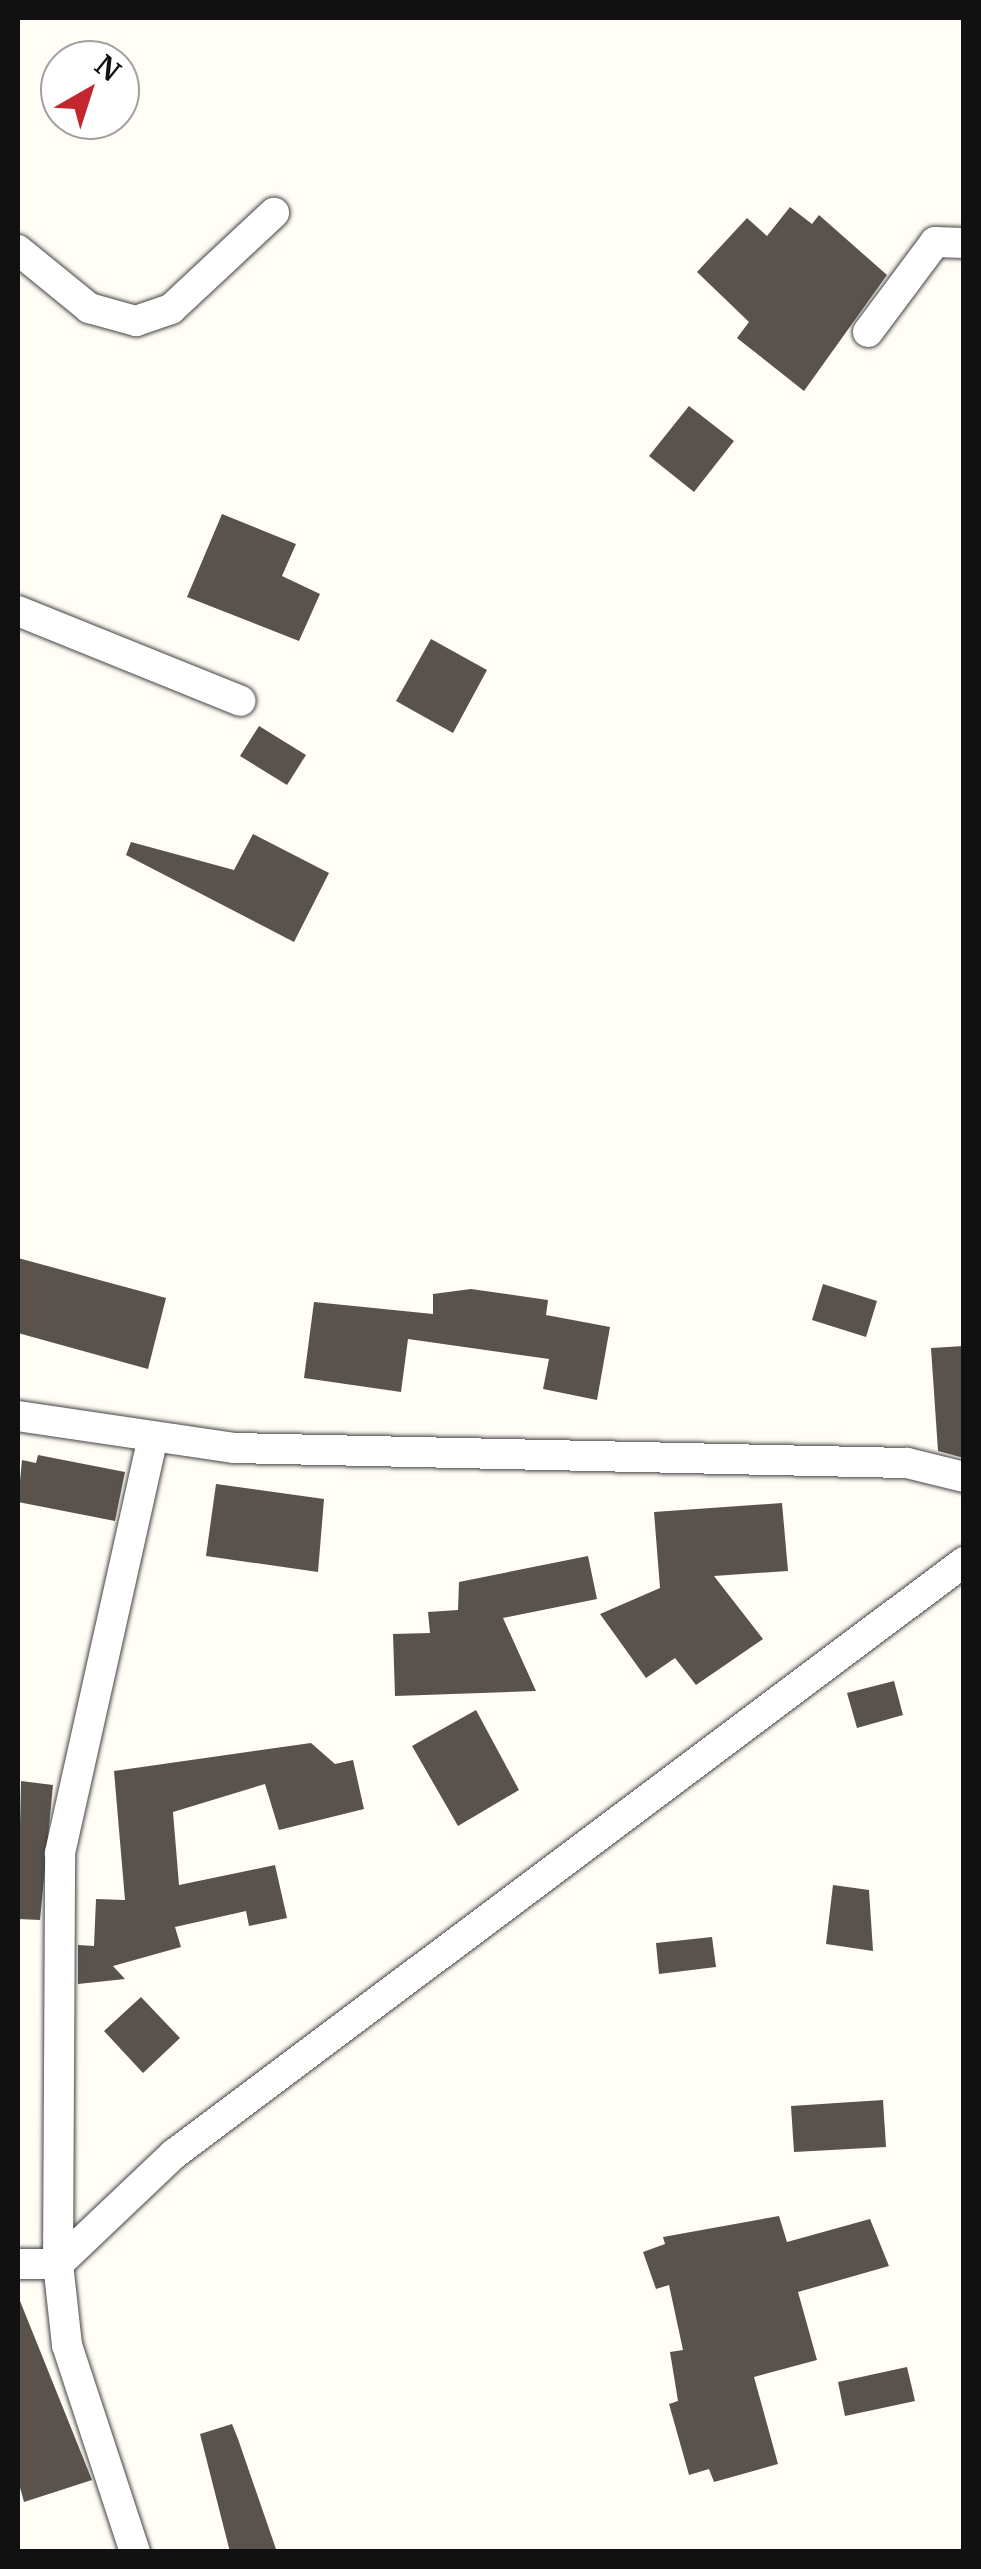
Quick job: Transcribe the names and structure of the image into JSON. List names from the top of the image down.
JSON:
{
  "north": "top right"
}
